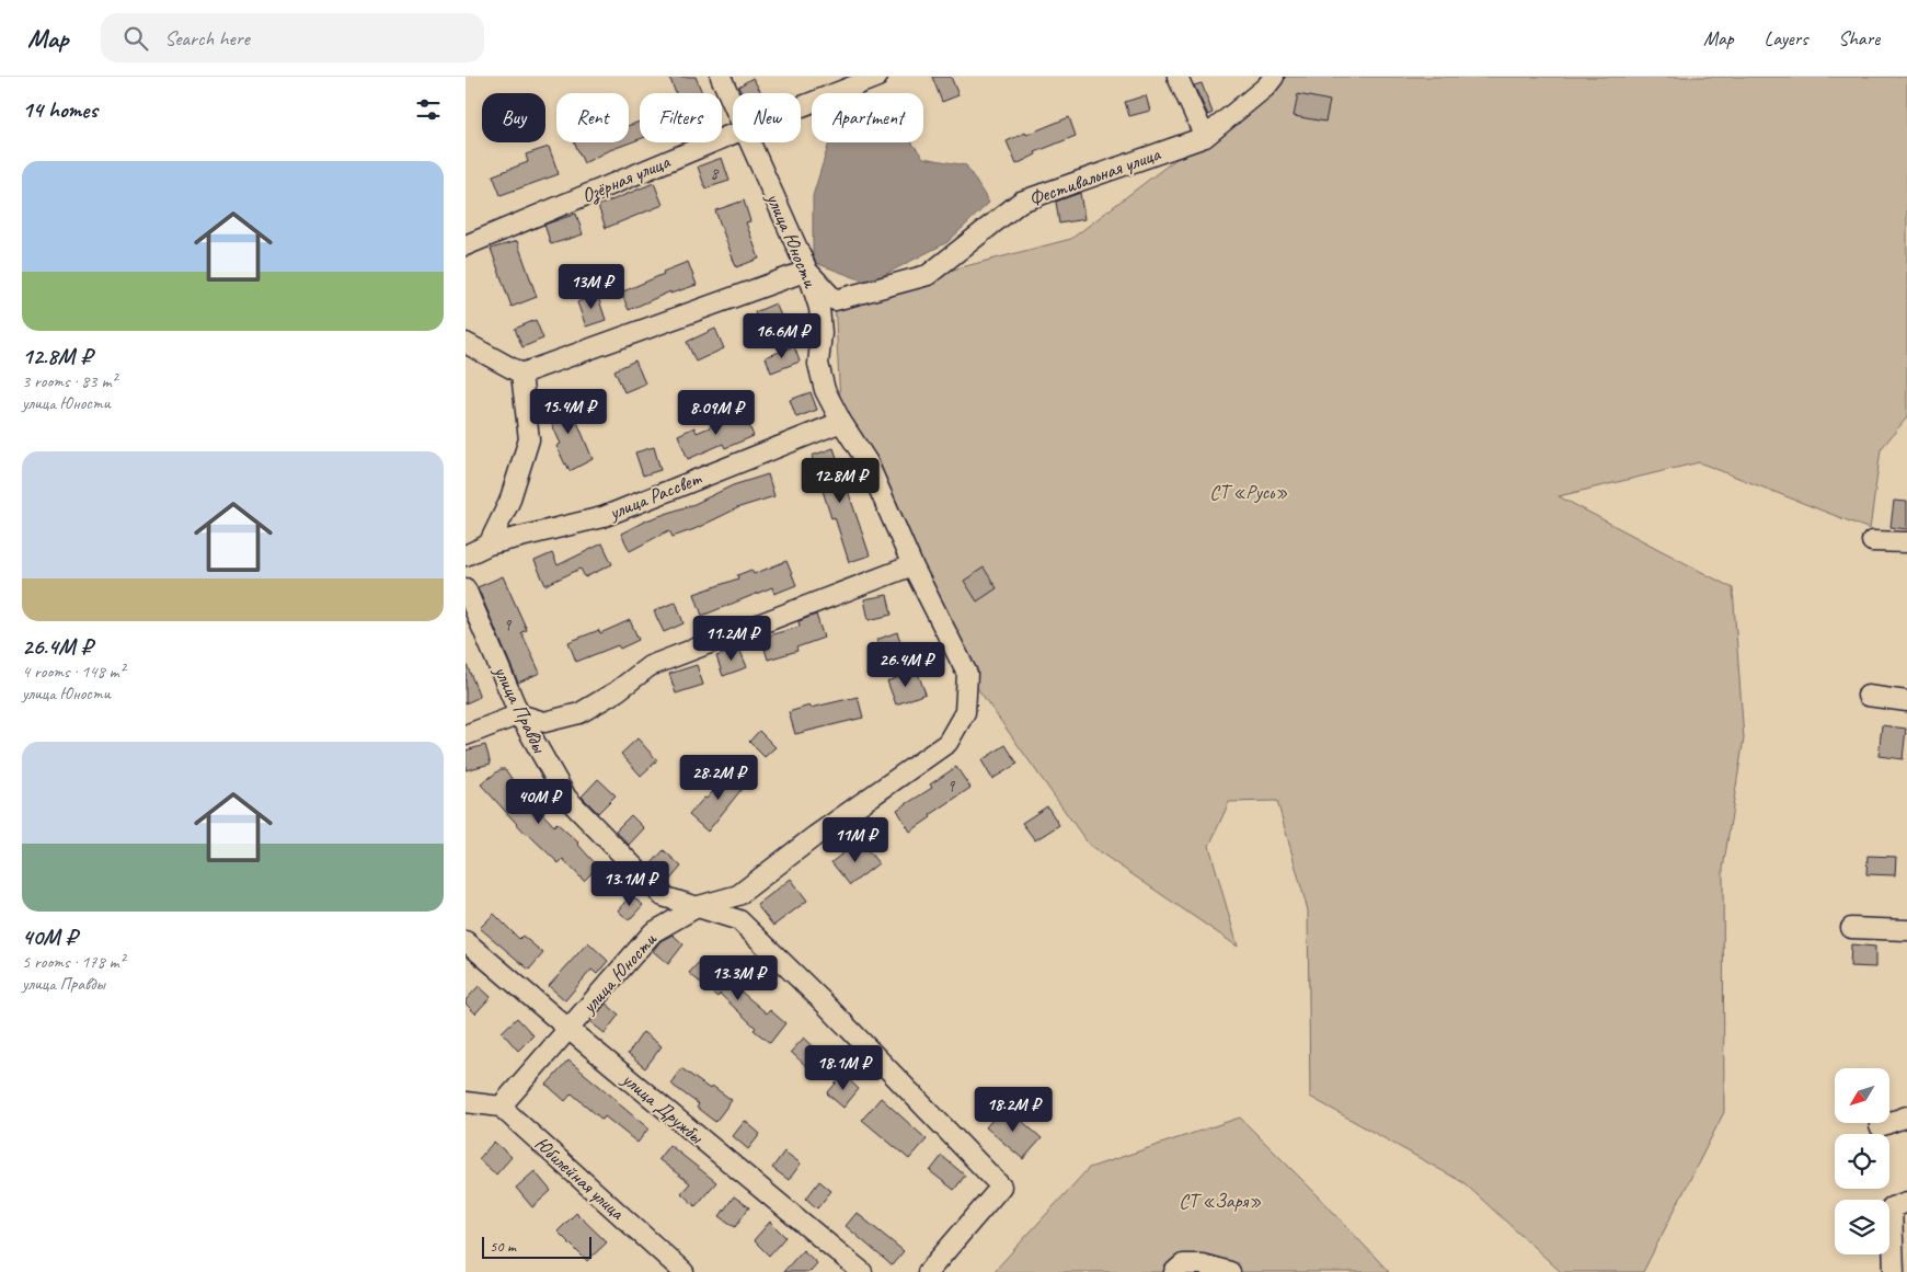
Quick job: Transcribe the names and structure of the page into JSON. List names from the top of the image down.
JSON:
{
  "streets": {
    "street": [
      "Фестивальная улица",
      "Озёрная улица",
      "улица Юности",
      "улица Рассвет",
      "улица Правды",
      "улица Дружбы",
      "Юбилейная улица"
    ]
  },
  "crossings": [
    ["Фестивальная улица", "улица Юности"],
    ["улица Юности", "улица Рассвет"],
    ["улица Юности", "улица Правды"],
    ["улица Юности", "улица Дружбы"],
    ["улица Юности", "Юбилейная улица"]
  ],
  "parks": ["СТ «Русь»", "СТ «Заря»"],
  "house_numbers": ["8", "9", "9"],
  "scale_bar": "50 m",
  "north": "bottom left",
  "page": {
    "header": "Map",
    "search": "Search here",
    "nav": ["Map", "Layers", "Share"],
    "heading": "14 homes",
    "chip": [
      "Buy",
      "Rent",
      "Filters",
      "New",
      "Apartment"
    ],
    "list": [
      {
        "name": "12.8M ₽",
        "note": "3 rooms · 83 m² · улица Юности"
      },
      {
        "name": "26.4M ₽",
        "note": "4 rooms · 148 m² · улица Юности"
      },
      {
        "name": "40M ₽",
        "note": "5 rooms · 178 m² · улица Правды"
      }
    ],
    "price": [
      "13M ₽",
      "16.6M ₽",
      "15.4M ₽",
      "8.09M ₽",
      "12.8M ₽",
      "11.2M ₽",
      "26.4M ₽",
      "28.2M ₽",
      "40M ₽",
      "11M ₽",
      "13.1M ₽",
      "13.3M ₽",
      "18.1M ₽",
      "18.2M ₽"
    ],
    "scale": "50 m"
  }
}
